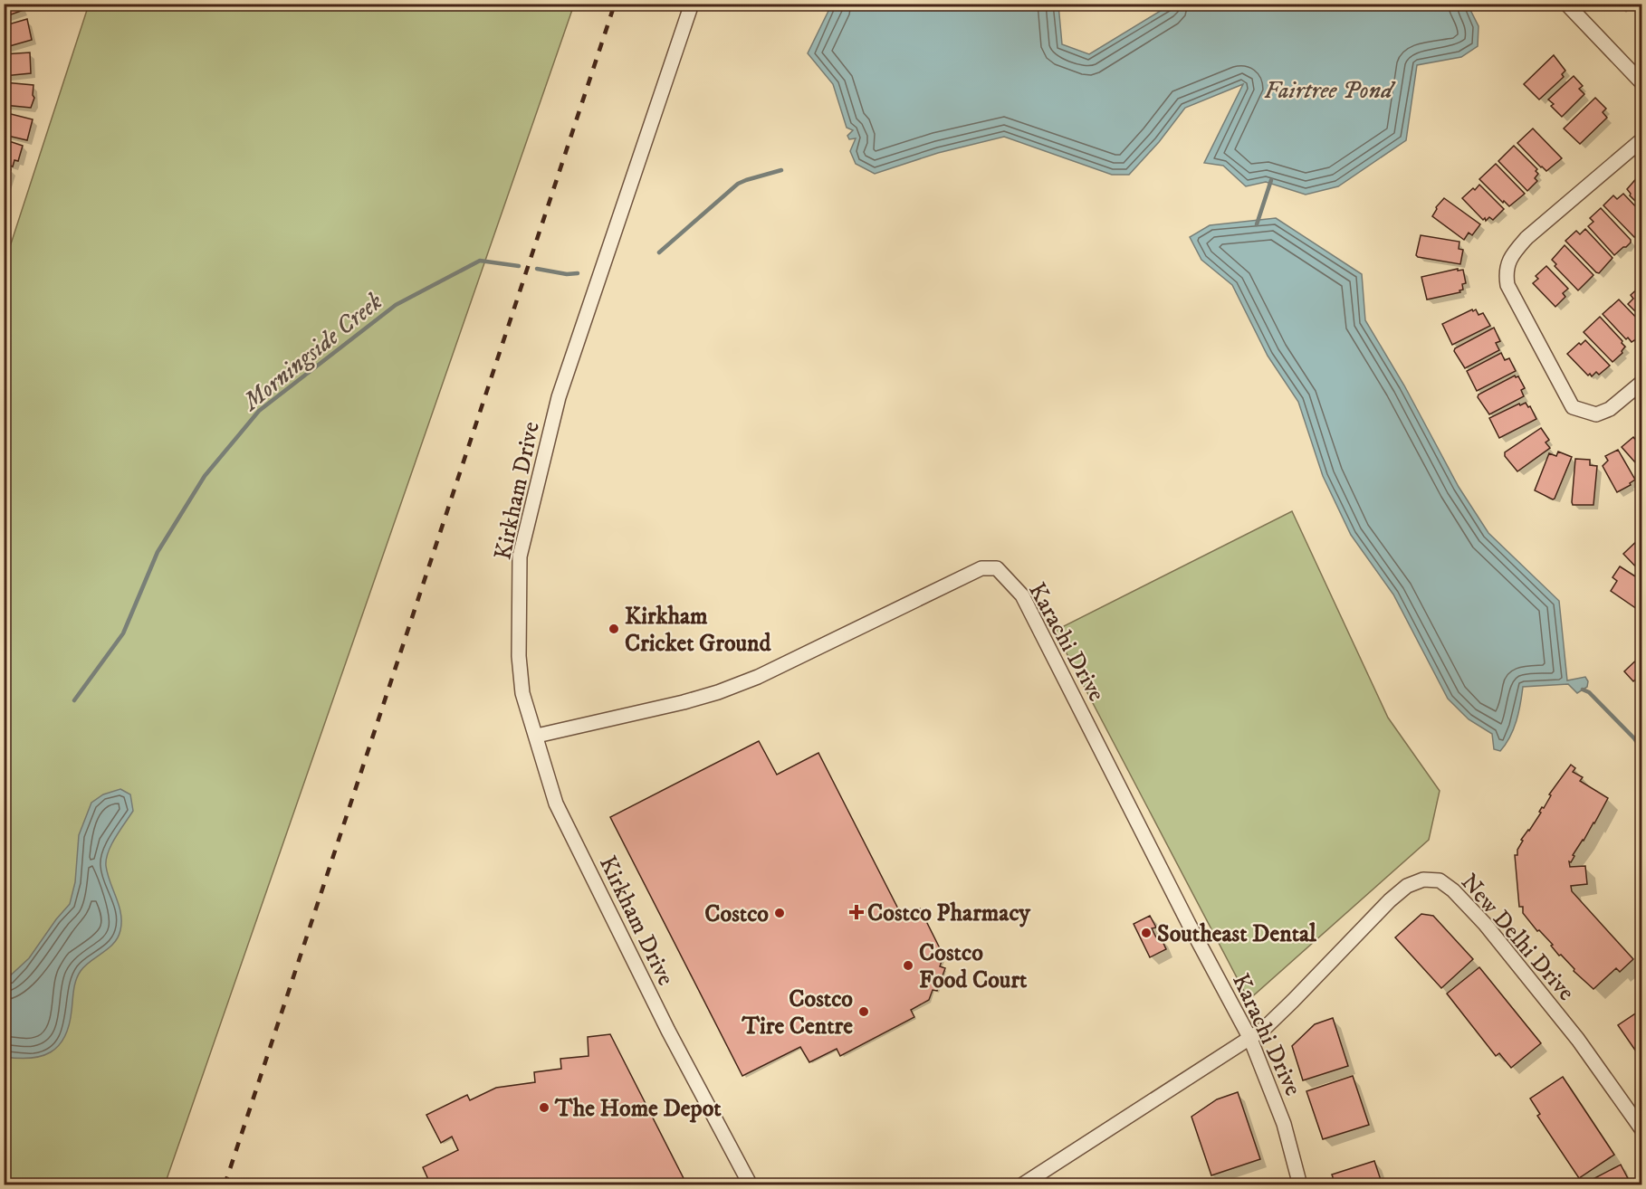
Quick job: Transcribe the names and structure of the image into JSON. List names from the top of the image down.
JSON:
{
  "streets": {
    "street": ["Kirkham Drive", "Karachi Drive", "New Delhi Drive"]
  },
  "crossings": [
    ["Kirkham Drive", "Karachi Drive"],
    ["Karachi Drive", "New Delhi Drive"]
  ],
  "water": ["Fairtree Pond", "Morningside Creek"],
  "places": {
    "other": [
      "Kirkham Cricket Ground",
      "Costco",
      "Southeast Dental",
      "Costco Food Court",
      "Costco Tire Centre",
      "The Home Depot"
    ],
    "health": ["Costco Pharmacy"]
  }
}
